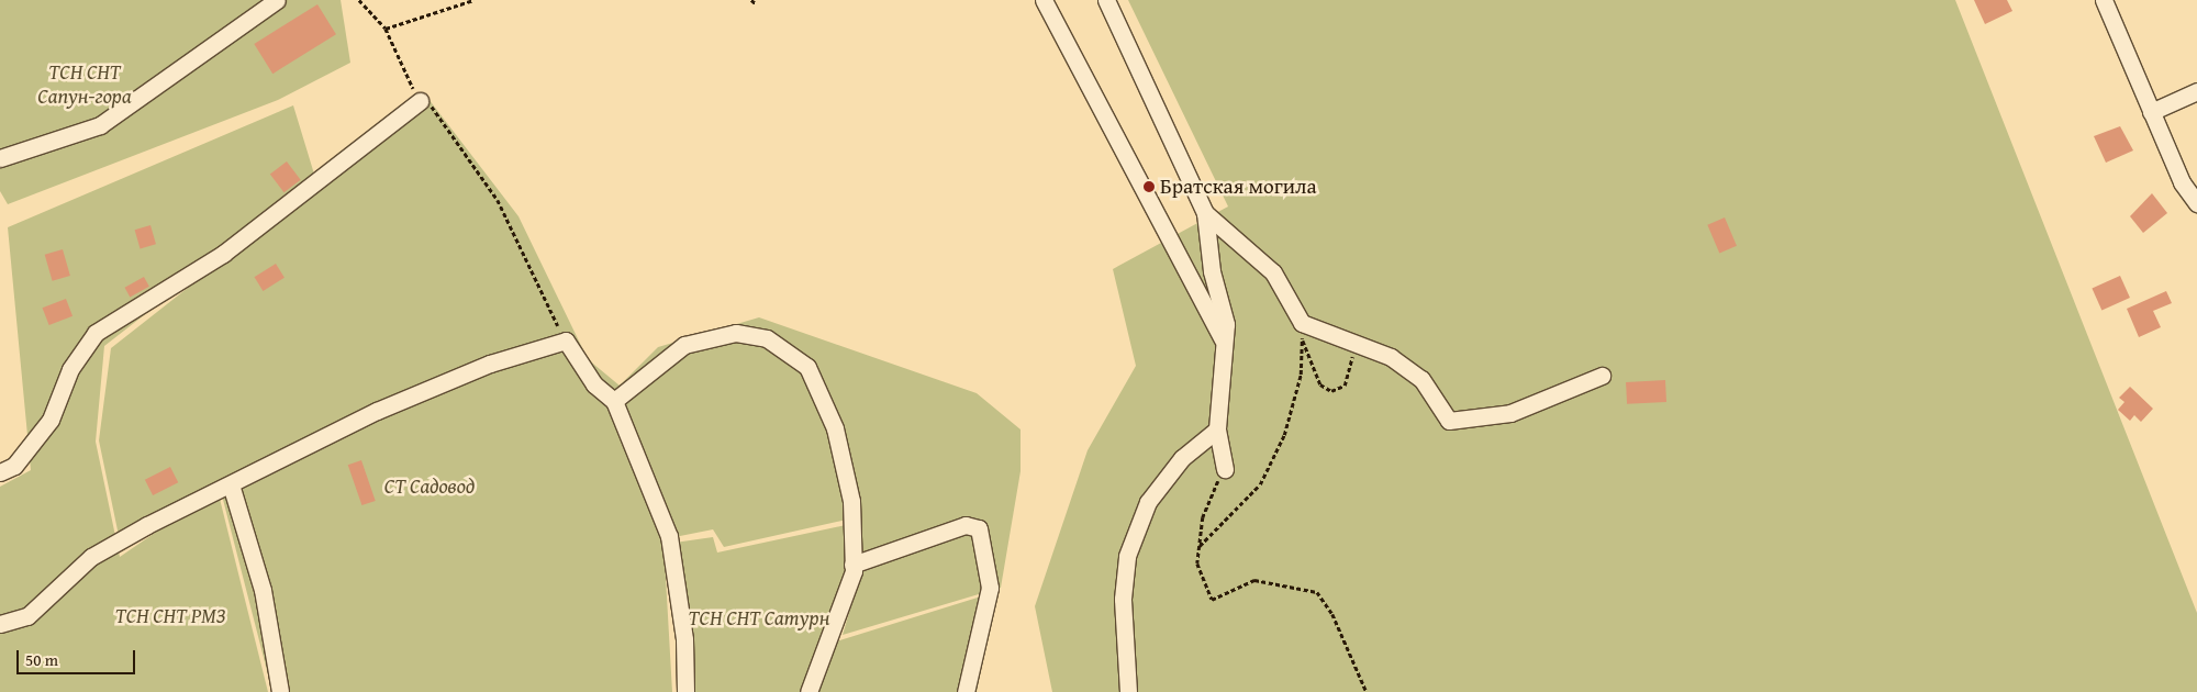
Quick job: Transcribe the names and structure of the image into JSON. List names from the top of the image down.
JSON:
{
  "parks": [
    "ТСН СНТ Сапун-гора",
    "СТ Садовод",
    "ТСН СНТ РМЗ",
    "ТСН СНТ Сатурн"
  ],
  "places": ["Братская могила"],
  "scale_bar": "50 m"
}
